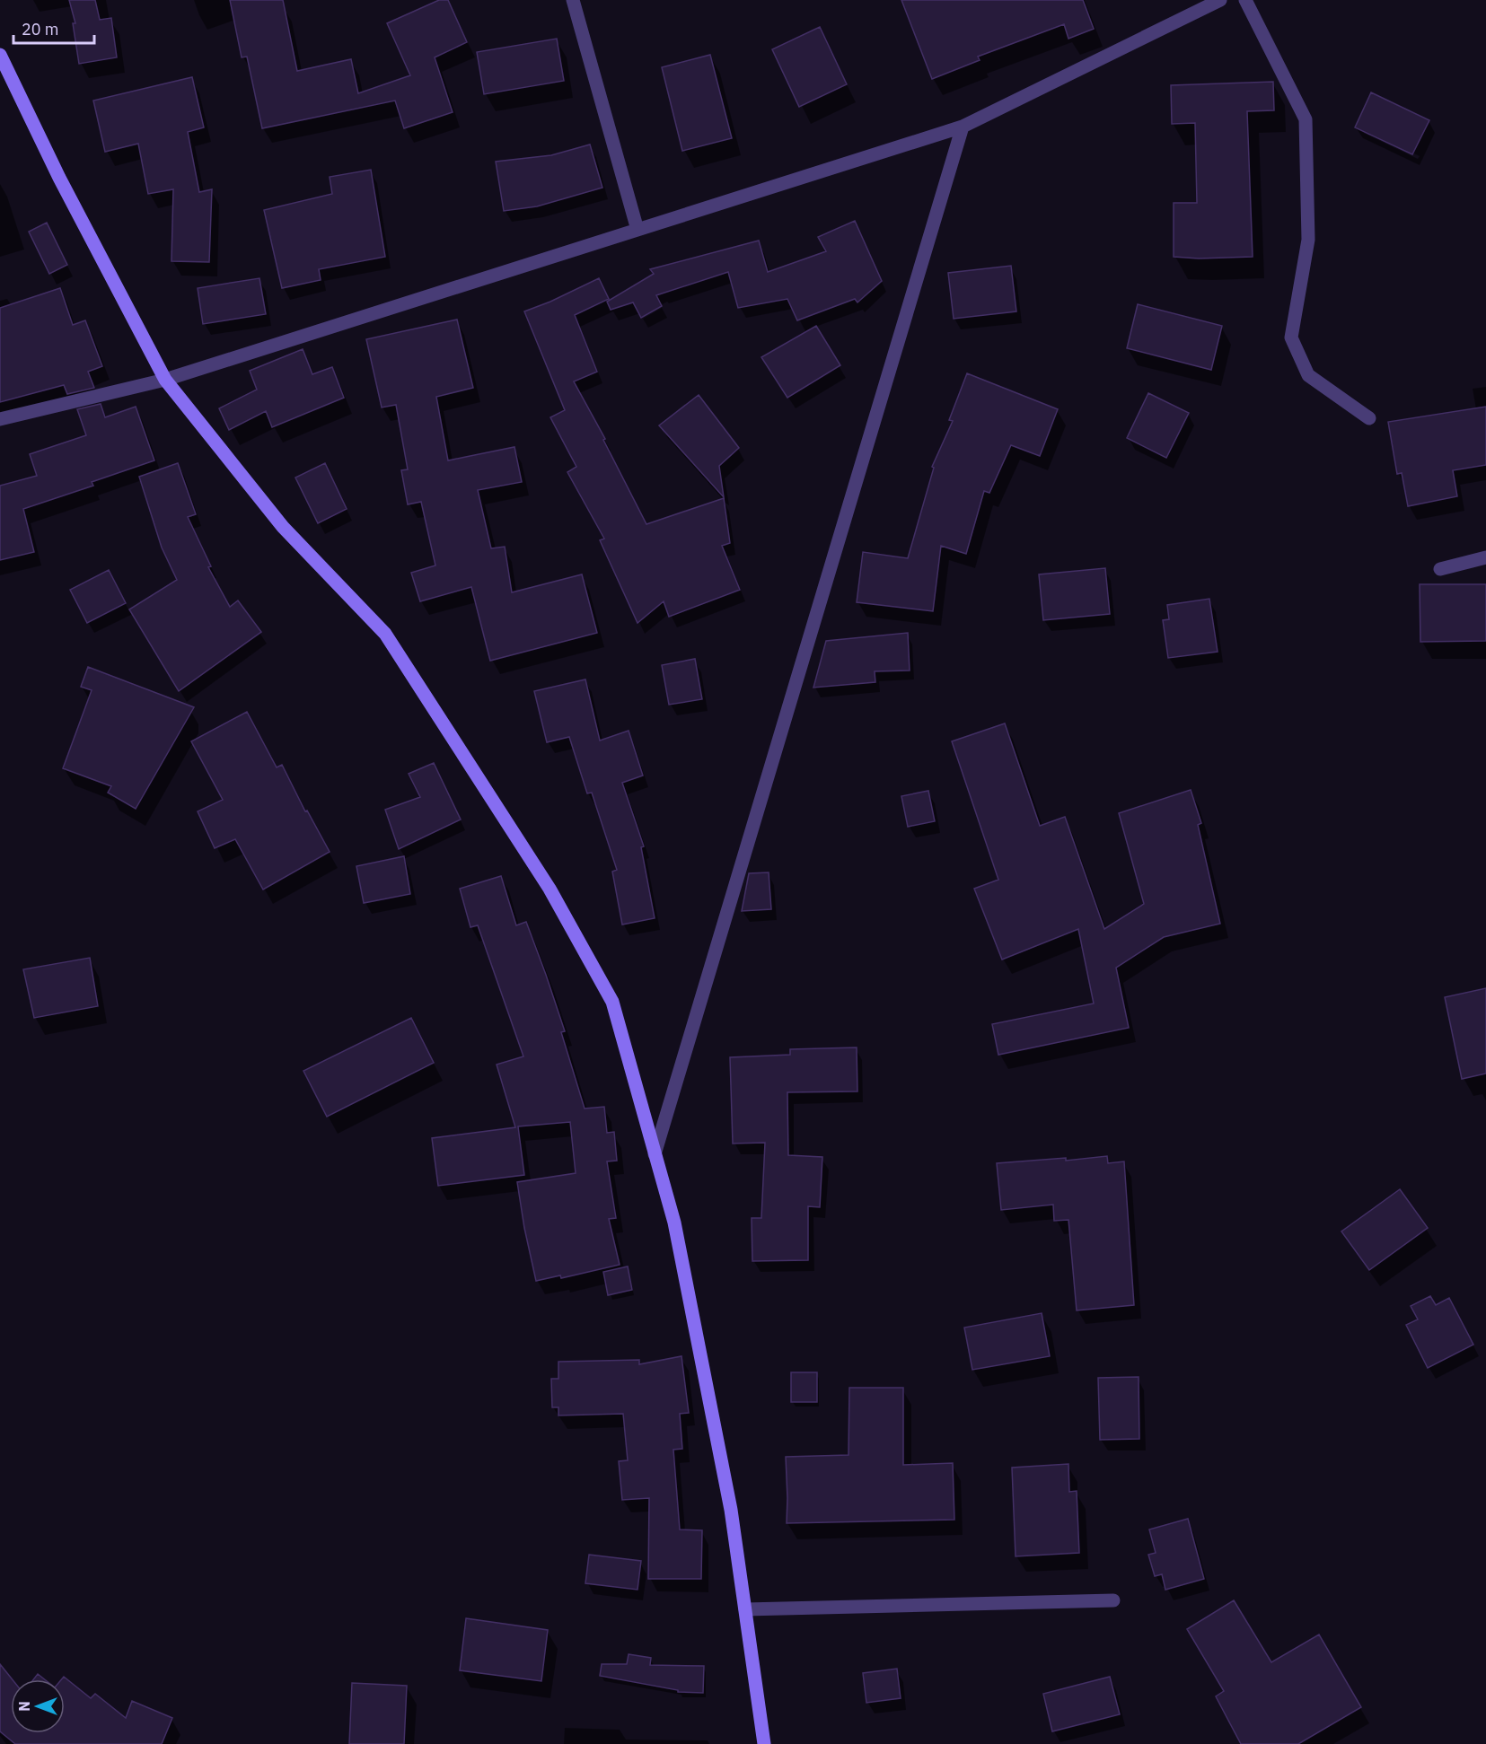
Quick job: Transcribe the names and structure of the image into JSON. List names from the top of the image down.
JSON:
{
  "scale_bar": "20 m",
  "north": "left"
}
